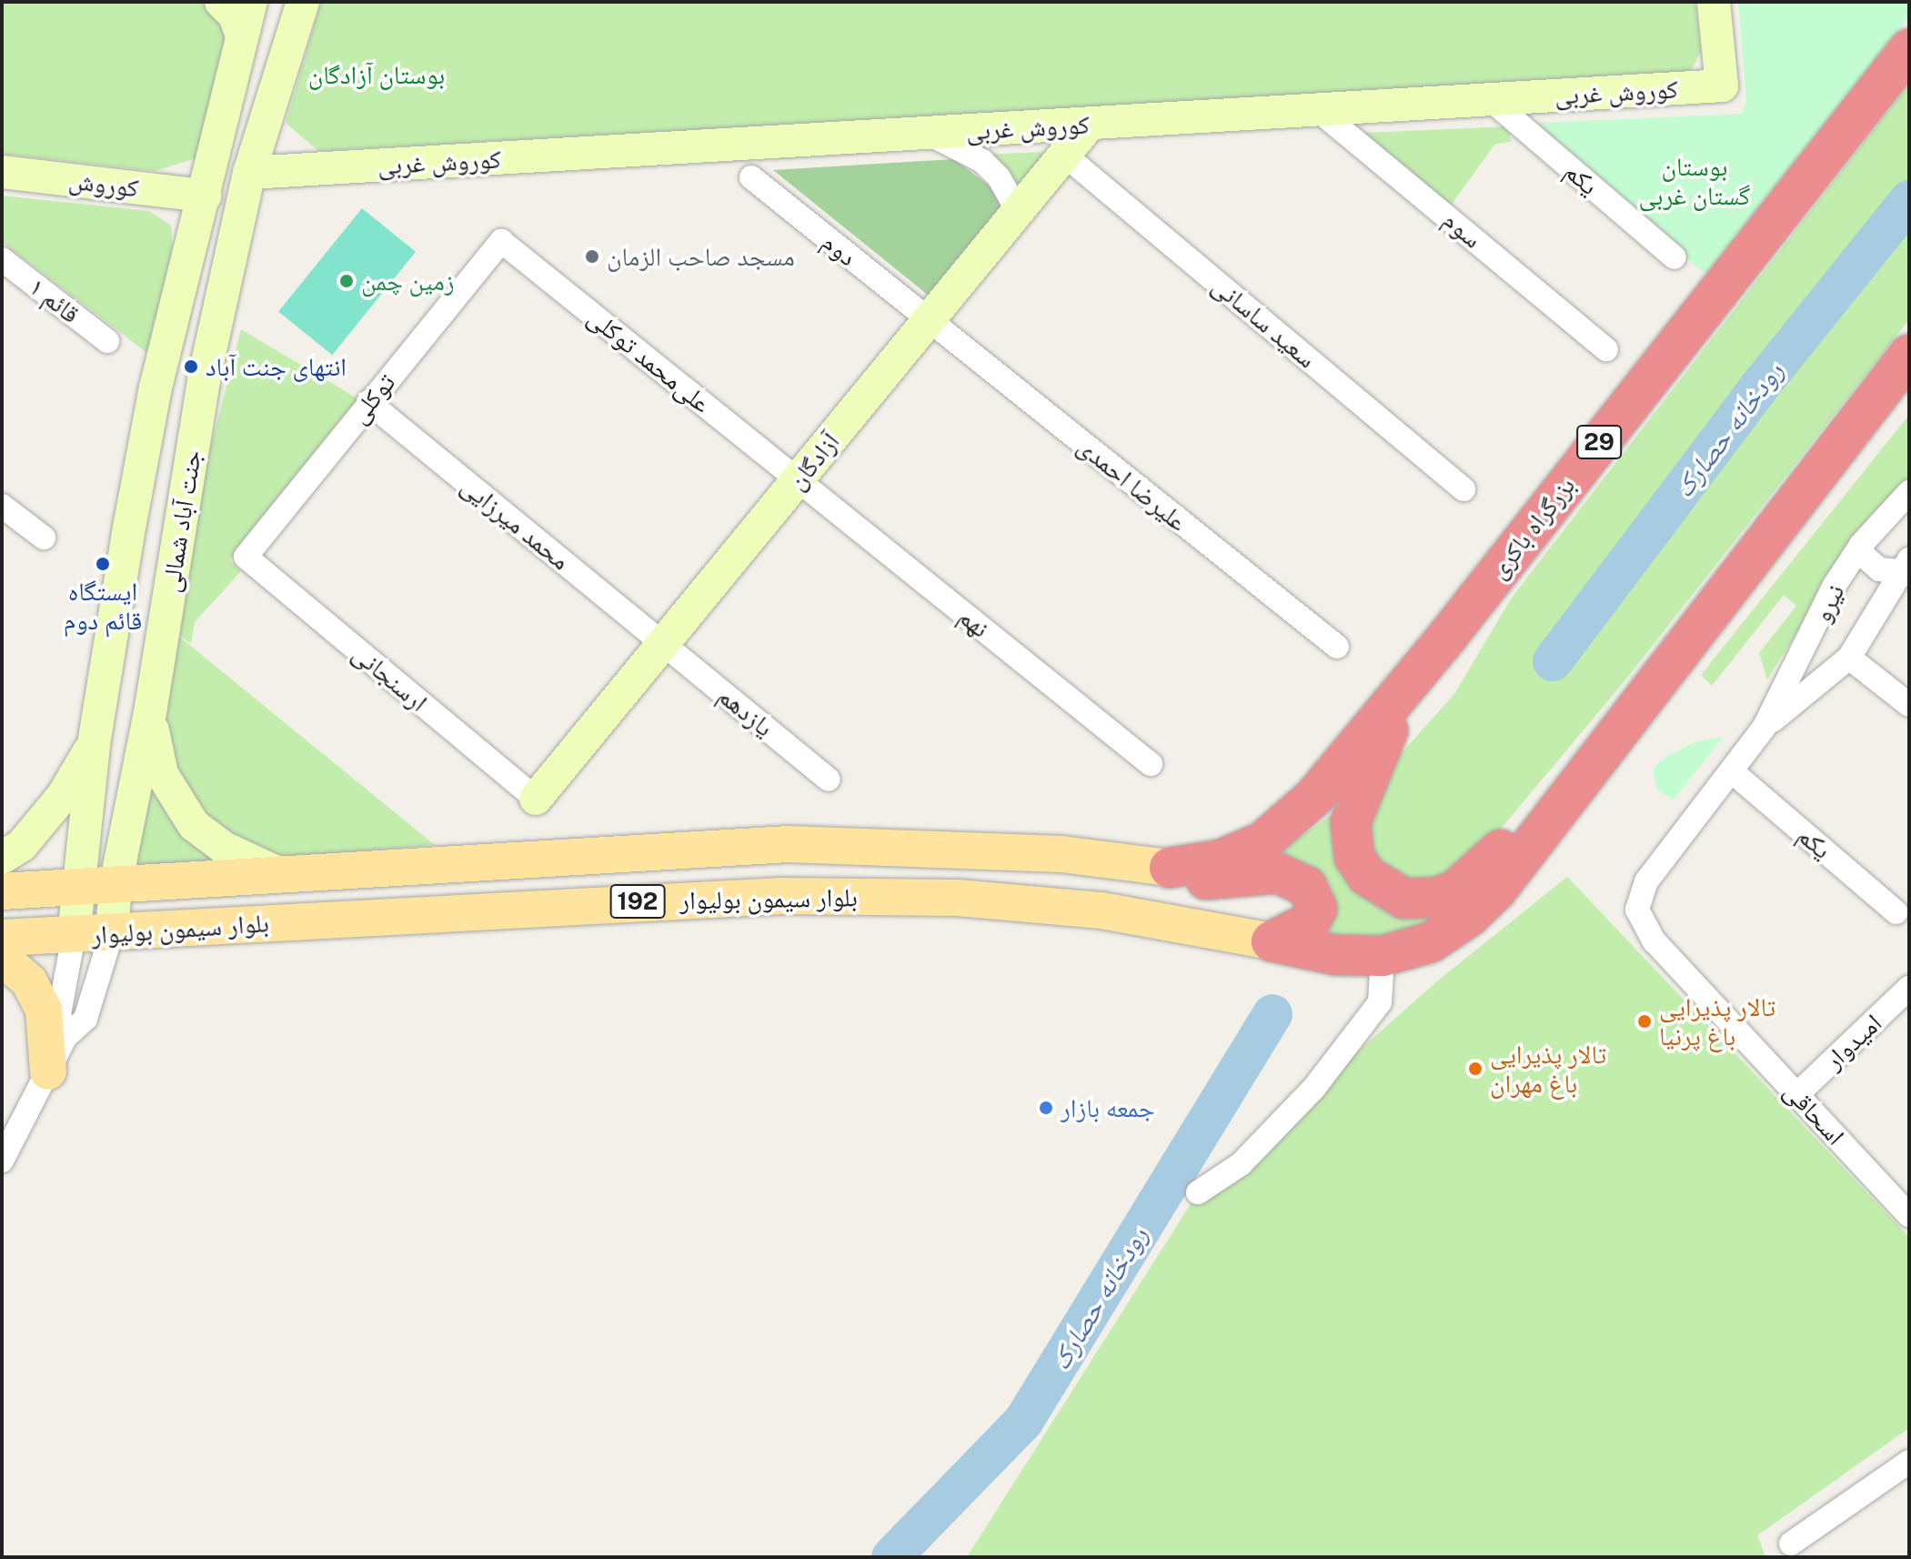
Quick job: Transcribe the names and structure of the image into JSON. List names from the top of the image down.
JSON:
{
  "streets": {
    "highway": ["29", "بزرگراه باکری"],
    "main road": ["بلوار سیمون بولیوار", "192"],
    "street": [
      "کوروش غربی",
      "یکم",
      "کوروش",
      "سوم",
      "دوم",
      "قائم ۱",
      "سعید ساسانی",
      "علی‌محمد توکلی",
      "توکلی",
      "آزادگان",
      "علیرضا احمدی",
      "جنت آباد شمالی",
      "محمد میرزایی",
      "نیرو",
      "نهم",
      "ارسنجانی",
      "یازدهم",
      "امیدوار",
      "اسحاقی"
    ]
  },
  "crossings": [
    ["کوروش غربی", "یکم"],
    ["کوروش غربی", "سوم"],
    ["کوروش غربی", "آزادگان"],
    ["کوروش غربی", "جنت آباد شمالی"],
    ["یکم", "نیرو"],
    ["کوروش", "جنت آباد شمالی"],
    ["دوم", "آزادگان"],
    ["دوم", "علیرضا احمدی"],
    ["سعید ساسانی", "آزادگان"],
    ["علی‌محمد توکلی", "توکلی"],
    ["علی‌محمد توکلی", "آزادگان"],
    ["علی‌محمد توکلی", "نهم"],
    ["توکلی", "محمد میرزایی"],
    ["توکلی", "ارسنجانی"],
    ["آزادگان", "علیرضا احمدی"],
    ["آزادگان", "محمد میرزایی"],
    ["آزادگان", "نهم"],
    ["آزادگان", "ارسنجانی"],
    ["آزادگان", "یازدهم"],
    ["جنت آباد شمالی", "بلوار سیمون بولیوار"],
    ["محمد میرزایی", "یازدهم"],
    ["بزرگراه باکری", "بلوار سیمون بولیوار"],
    ["نیرو", "اسحاقی"],
    ["امیدوار", "اسحاقی"]
  ],
  "water": ["رودخانه حصارک"],
  "parks": ["بوستان آزادگان", "بوستان گستان غربی"],
  "places": [
    "مسجد صاحب الزمان",
    "زمین چمن",
    "انتهای جنت آباد",
    "ایستگاه قائم دوم",
    "تالار پذیرایی باغ پرنیا",
    "تالار پذیرایی باغ مهران",
    "جمعه بازار"
  ]
}
